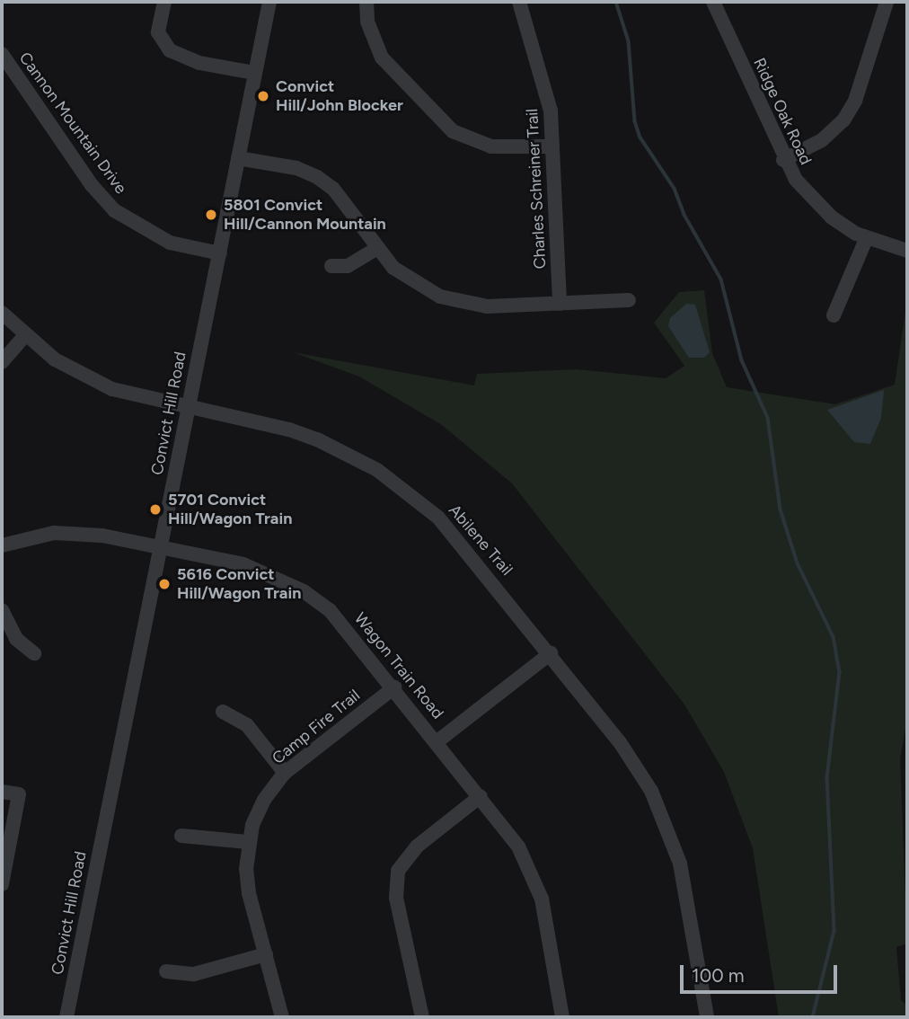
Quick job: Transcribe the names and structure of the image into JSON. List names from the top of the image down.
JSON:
{
  "streets": {
    "street": [
      "Ridge Oak Road",
      "Cannon Mountain Drive",
      "Charles Schreiner Trail",
      "Convict Hill Road",
      "Abilene Trail",
      "Wagon Train Road",
      "Camp Fire Trail"
    ]
  },
  "crossings": [
    ["Cannon Mountain Drive", "Convict Hill Road"],
    ["Convict Hill Road", "Abilene Trail"],
    ["Convict Hill Road", "Wagon Train Road"],
    ["Wagon Train Road", "Camp Fire Trail"]
  ],
  "places": [
    "Convict Hill/John Blocker",
    "5801 Convict Hill/Cannon Mountain",
    "5701 Convict Hill/Wagon Train",
    "5616 Convict Hill/Wagon Train"
  ],
  "scale_bar": "100 m"
}
